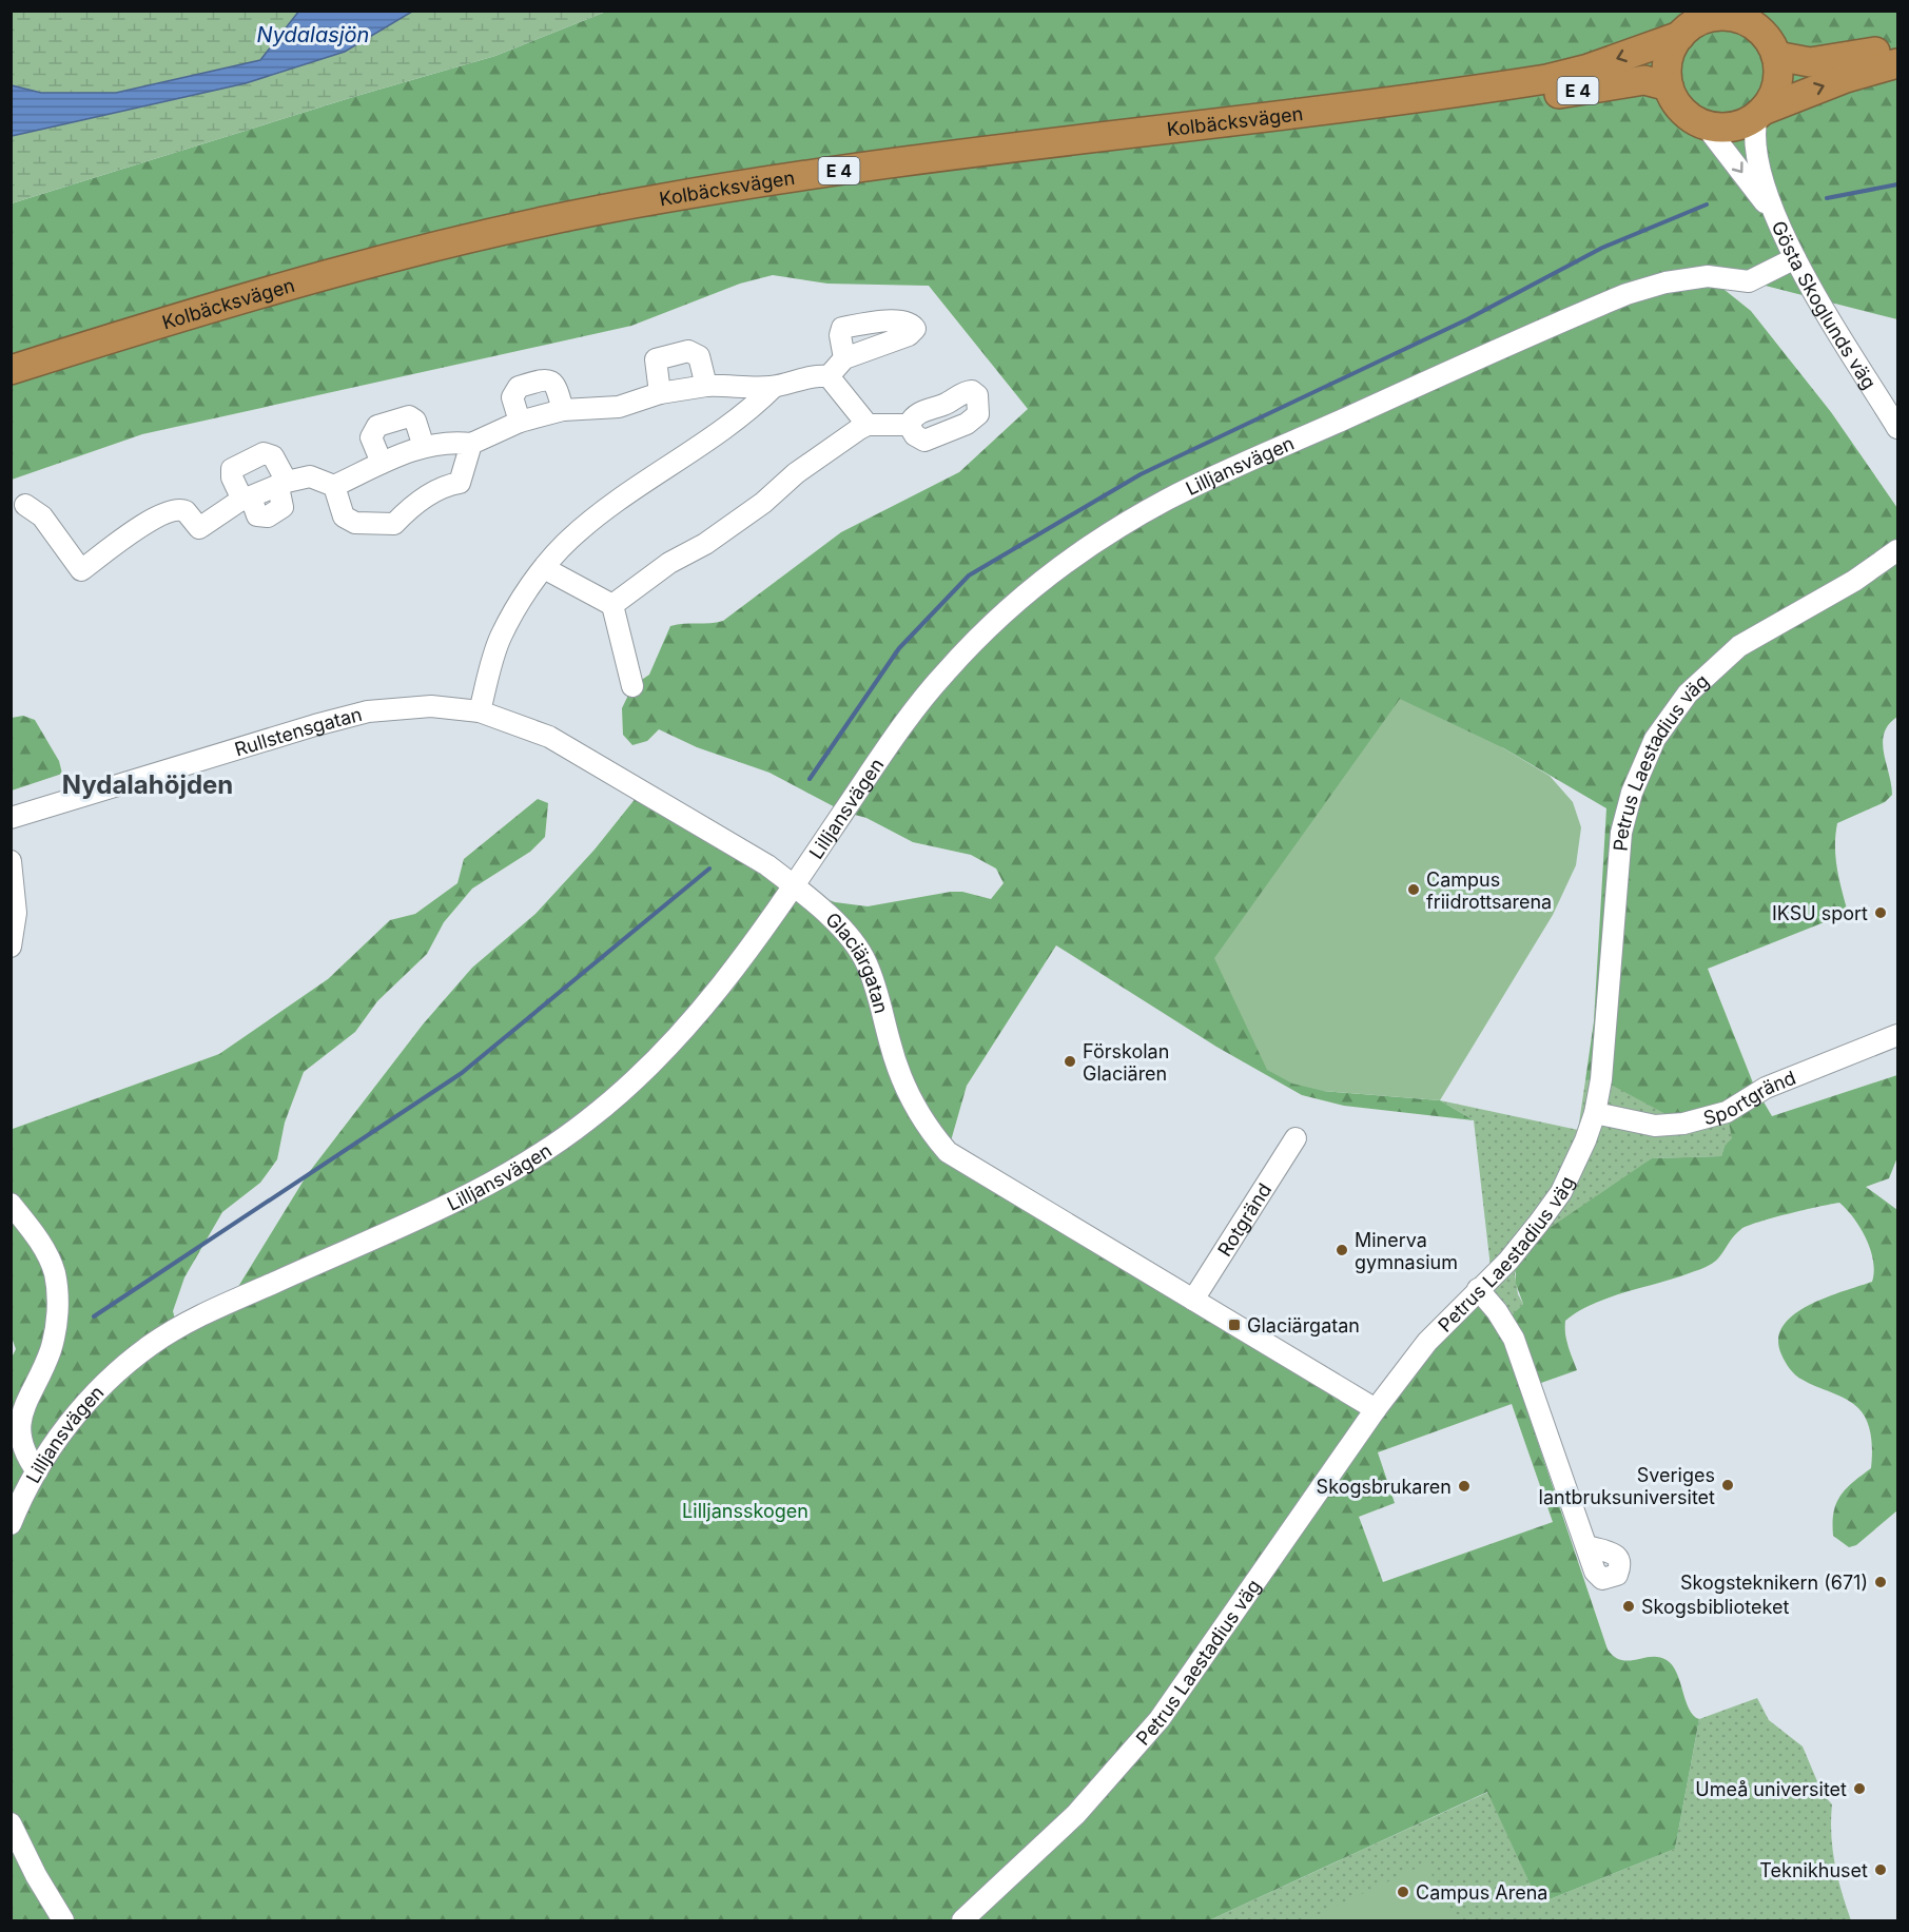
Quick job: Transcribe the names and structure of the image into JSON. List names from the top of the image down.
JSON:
{
  "streets": {
    "highway": ["E 4", "Kolbäcksvägen"],
    "street": [
      "Gösta Skoglunds väg",
      "Lilljansvägen",
      "Rullstensgatan",
      "Petrus Laestadius väg",
      "Glaciärgatan",
      "Sportgränd",
      "Rotgränd"
    ]
  },
  "crossings": [
    ["E 4", "Kolbäcksvägen"],
    ["E 4", "Gösta Skoglunds väg"],
    ["Kolbäcksvägen", "Gösta Skoglunds väg"],
    ["Gösta Skoglunds väg", "Lilljansvägen"],
    ["Lilljansvägen", "Rullstensgatan"],
    ["Lilljansvägen", "Glaciärgatan"],
    ["Rullstensgatan", "Glaciärgatan"],
    ["Petrus Laestadius väg", "Glaciärgatan"],
    ["Petrus Laestadius väg", "Sportgränd"],
    ["Glaciärgatan", "Rotgränd"]
  ],
  "districts": ["Nydalahöjden"],
  "water": ["Nydalasjön"],
  "parks": ["Lilljansskogen"],
  "places": {
    "other": [
      "Campus friidrottsarena",
      "IKSU sport",
      "Förskolan Glaciären",
      "Minerva gymnasium",
      "Sveriges lantbruksuniversitet",
      "Skogsbrukaren",
      "Skogsteknikern (671)",
      "Skogsbiblioteket",
      "Umeå universitet",
      "Teknikhuset",
      "Campus Arena"
    ],
    "transit": ["Glaciärgatan"]
  }
}
